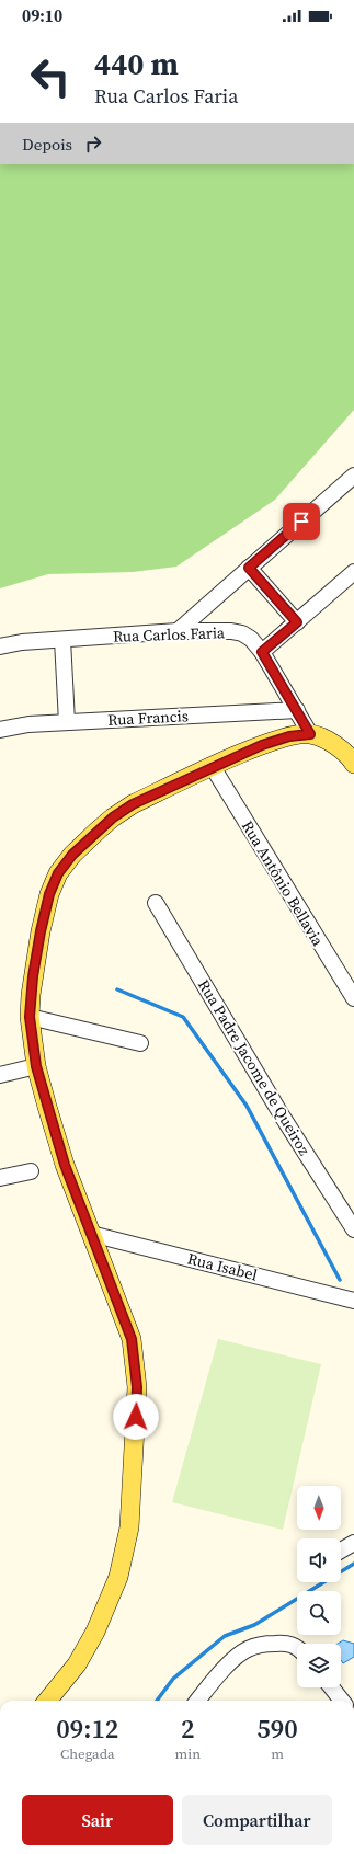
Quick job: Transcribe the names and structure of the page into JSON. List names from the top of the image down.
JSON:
{
  "streets": {
    "street": [
      "Rua Carlos Faria",
      "Rua Francis",
      "Rua Antônio Bellavia",
      "Rua Padre Jacome de Queiroz",
      "Rua Isabel"
    ]
  },
  "crossings": [
    ["Rua Carlos Faria", "Rua Francis"]
  ],
  "north": "bottom",
  "page": {
    "status": "09:10",
    "turn": ["440 m", "Rua Carlos Faria"],
    "then": "Depois",
    "eta": [
      "09:12",
      "Chegada",
      "2",
      "min",
      "590",
      "m"
    ],
    "buttons": ["Sair", "Compartilhar"]
  }
}
